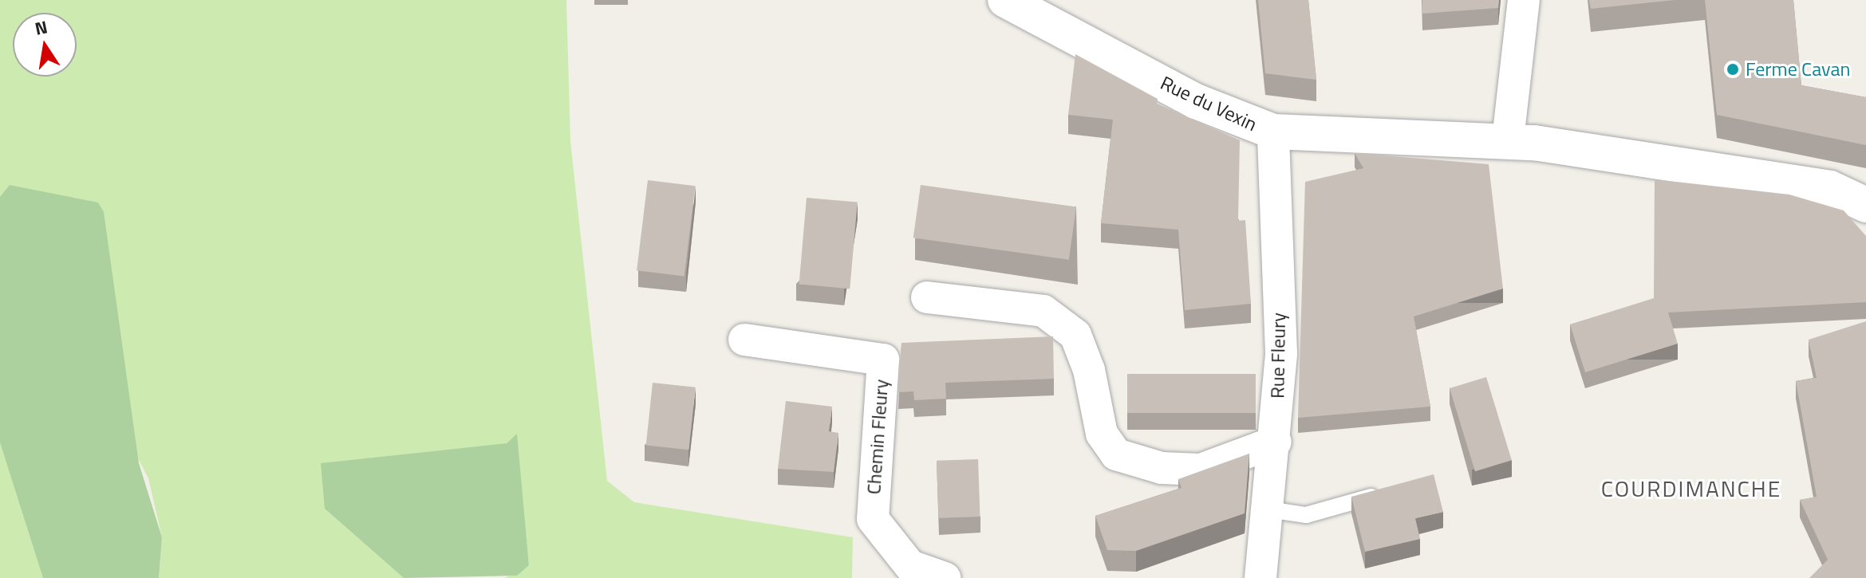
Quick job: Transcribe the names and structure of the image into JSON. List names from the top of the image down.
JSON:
{
  "streets": {
    "street": ["Rue du Vexin", "Rue Fleury", "Chemin Fleury"]
  },
  "crossings": [
    ["Rue du Vexin", "Rue Fleury"]
  ],
  "districts": ["COURDIMANCHE"],
  "places": ["Ferme Cavan"],
  "north": "top"
}
